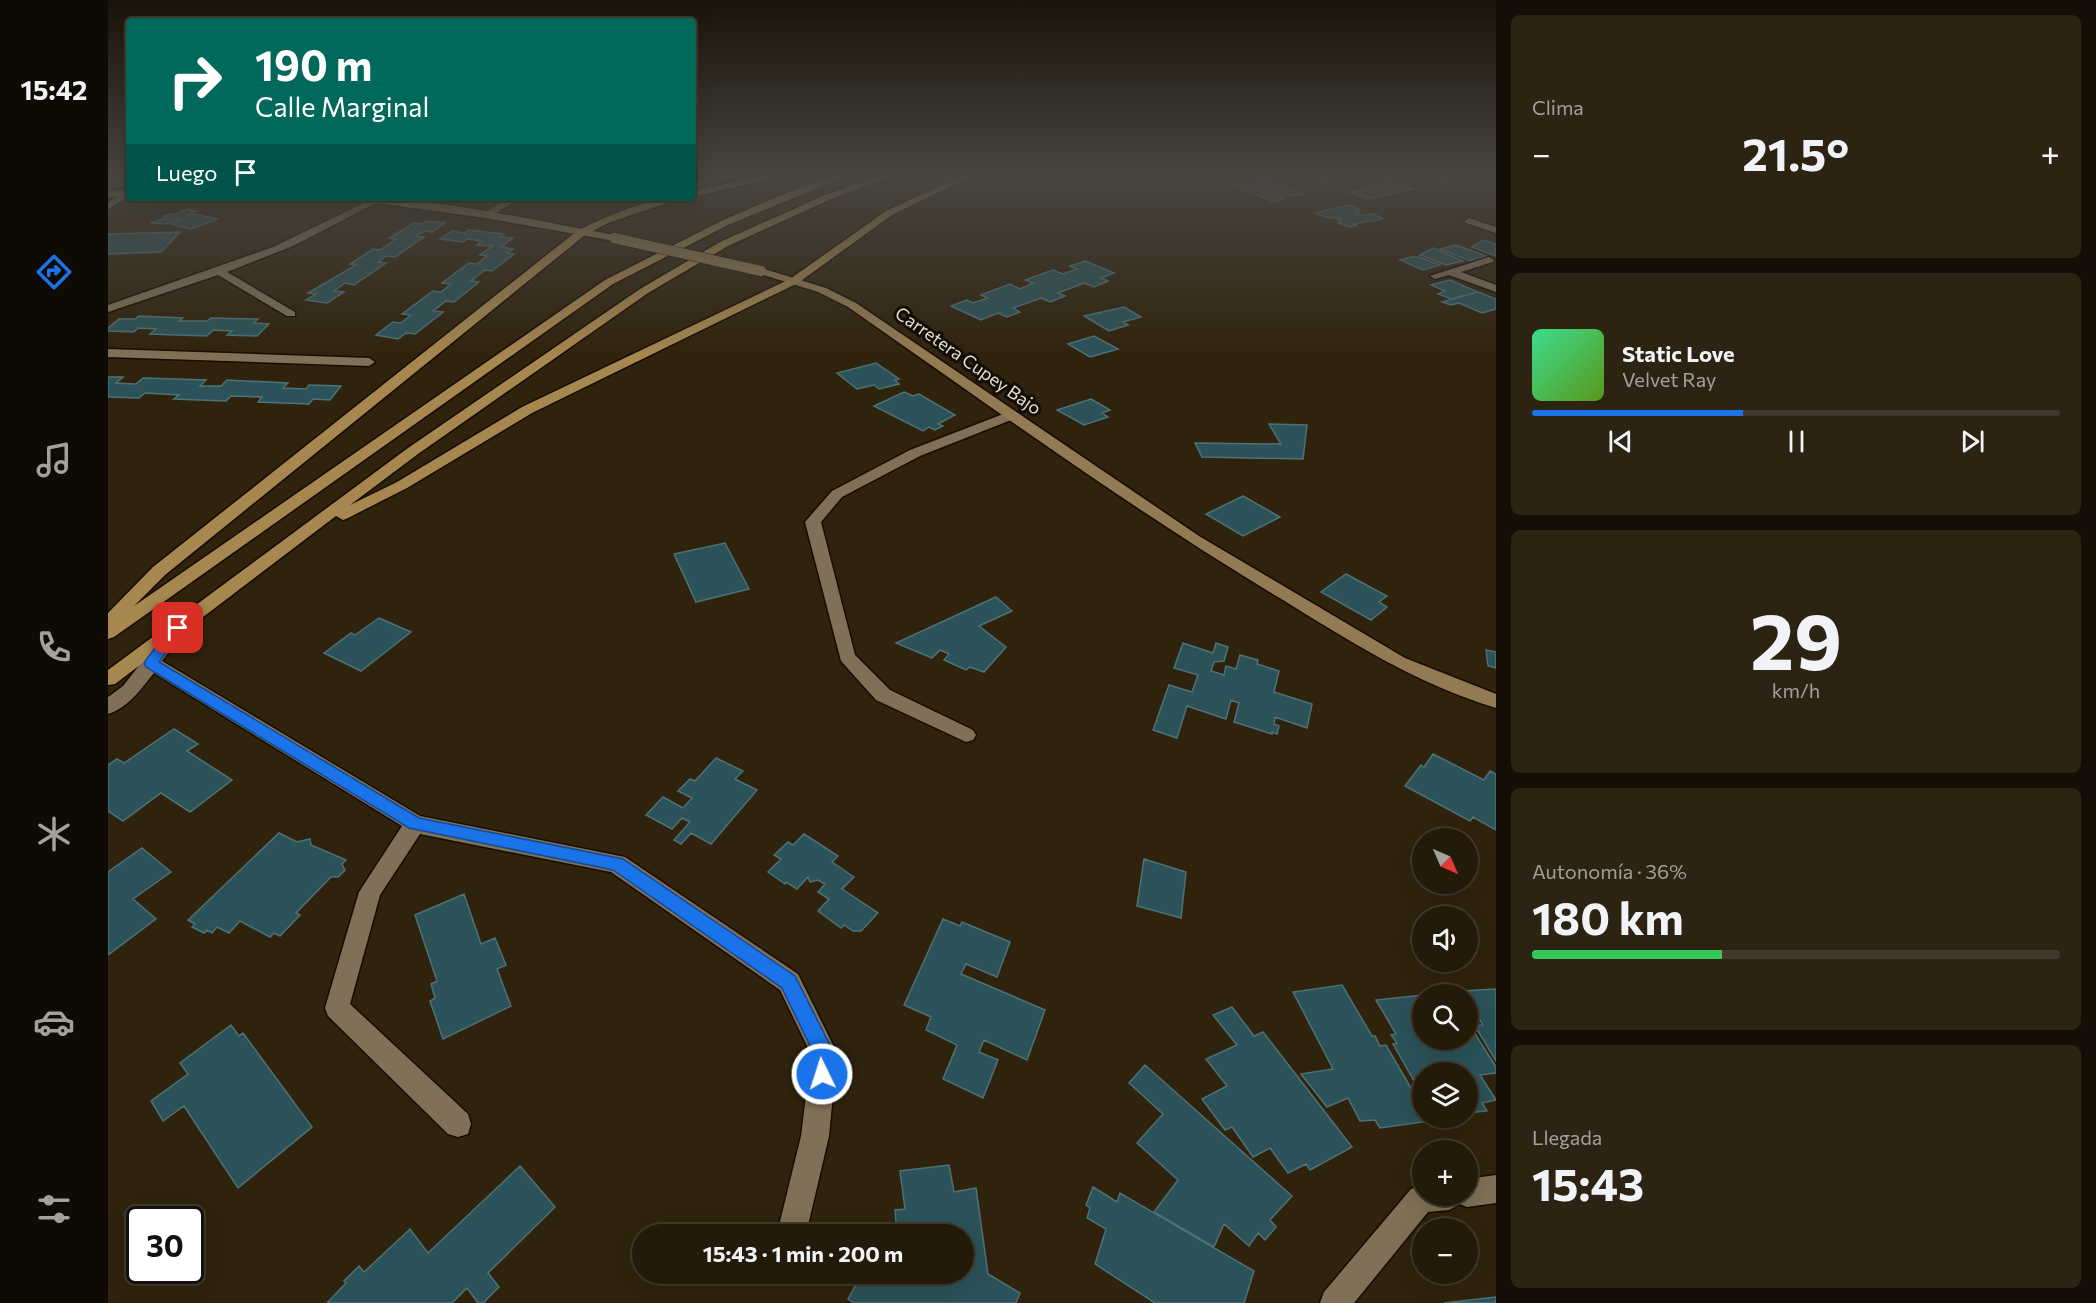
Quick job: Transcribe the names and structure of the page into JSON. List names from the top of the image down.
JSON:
{
  "streets": {
    "street": ["Carretera Cupey Bajo"]
  },
  "north": "bottom right",
  "page": {
    "tabs": "15:42",
    "tile": [
      "Clima",
      ["29", "km/h"],
      ["Autonomía · 36%", "180 km"],
      ["Llegada", "15:43"]
    ],
    "turn": ["190 m", "Calle Marginal"],
    "heat": ["−", "21.5°", "+"],
    "then": "Luego",
    "song": ["Static Love", "Velvet Ray"],
    "map_buttons": ["+", "−"],
    "limit": "30",
    "trip": "15:43 · 1 min · 200 m"
  }
}
